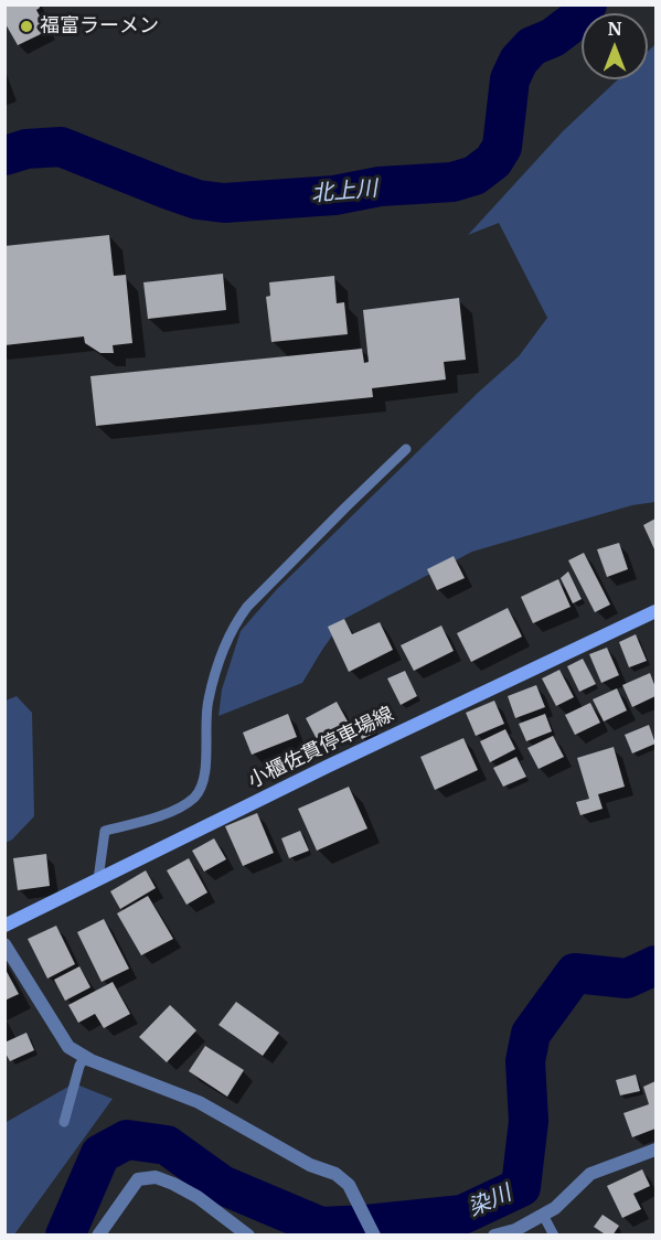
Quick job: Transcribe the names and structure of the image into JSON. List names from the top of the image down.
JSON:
{
  "streets": {
    "main road": ["小櫃佐貫停車場線"]
  },
  "water": ["北上川", "染川"],
  "places": ["福富ラーメン"],
  "north": "top"
}
